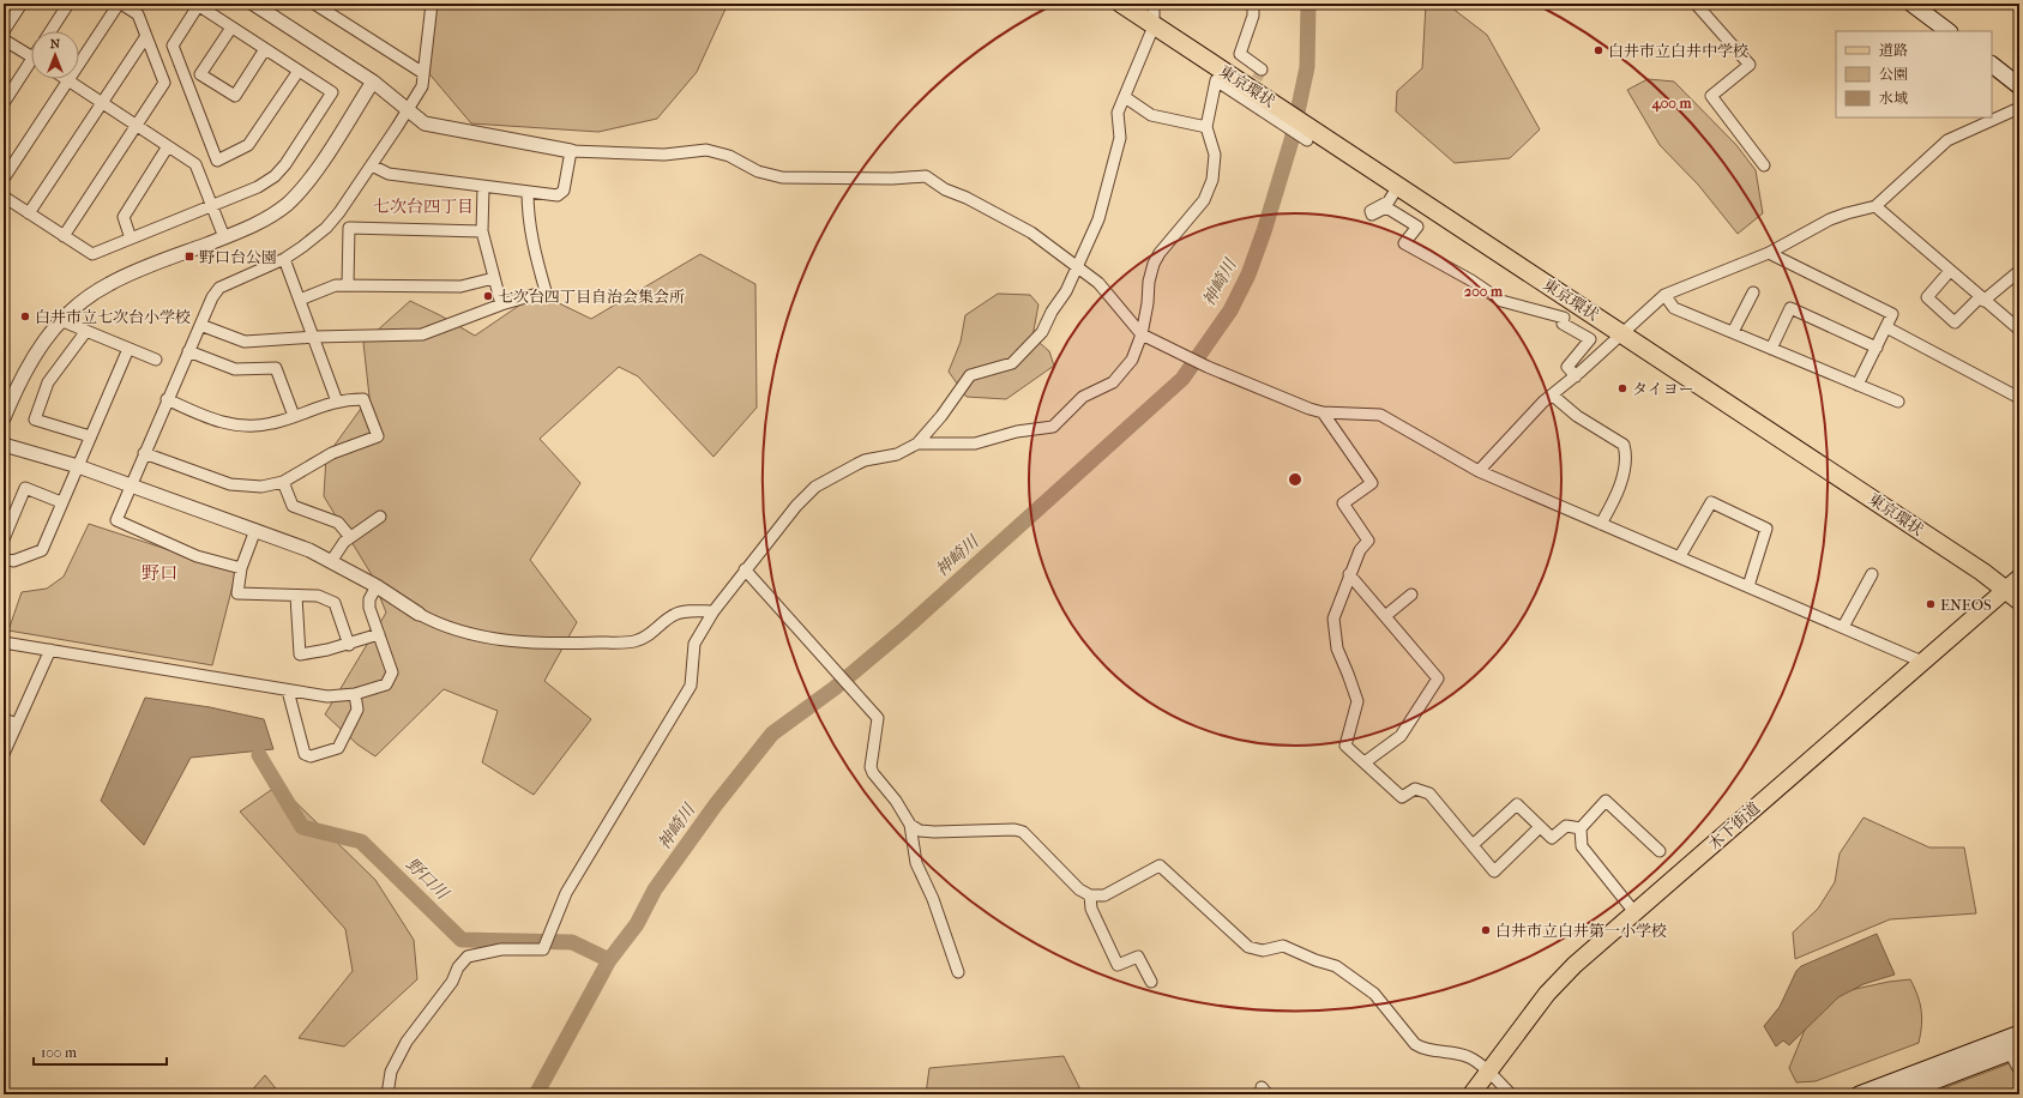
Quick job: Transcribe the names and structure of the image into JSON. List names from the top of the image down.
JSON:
{
  "streets": {
    "highway": ["東京環状"],
    "main road": ["木下街道"]
  },
  "crossings": [
    ["東京環状", "木下街道"]
  ],
  "districts": ["七次台四丁目", "野口"],
  "water": ["神崎川", "野口川"],
  "places": {
    "other": [
      "白井市立白井中学校",
      "七次台四丁目自治会集会所",
      "白井市立七次台小学校",
      "タイヨー",
      "ENEOS",
      "白井市立白井第一小学校"
    ],
    "transit": ["野口台公園"]
  },
  "legend": ["道路", "公園", "水域"],
  "scale_bar": "100 m",
  "north": "top",
  "rings": ["400 m", "200 m"]
}
